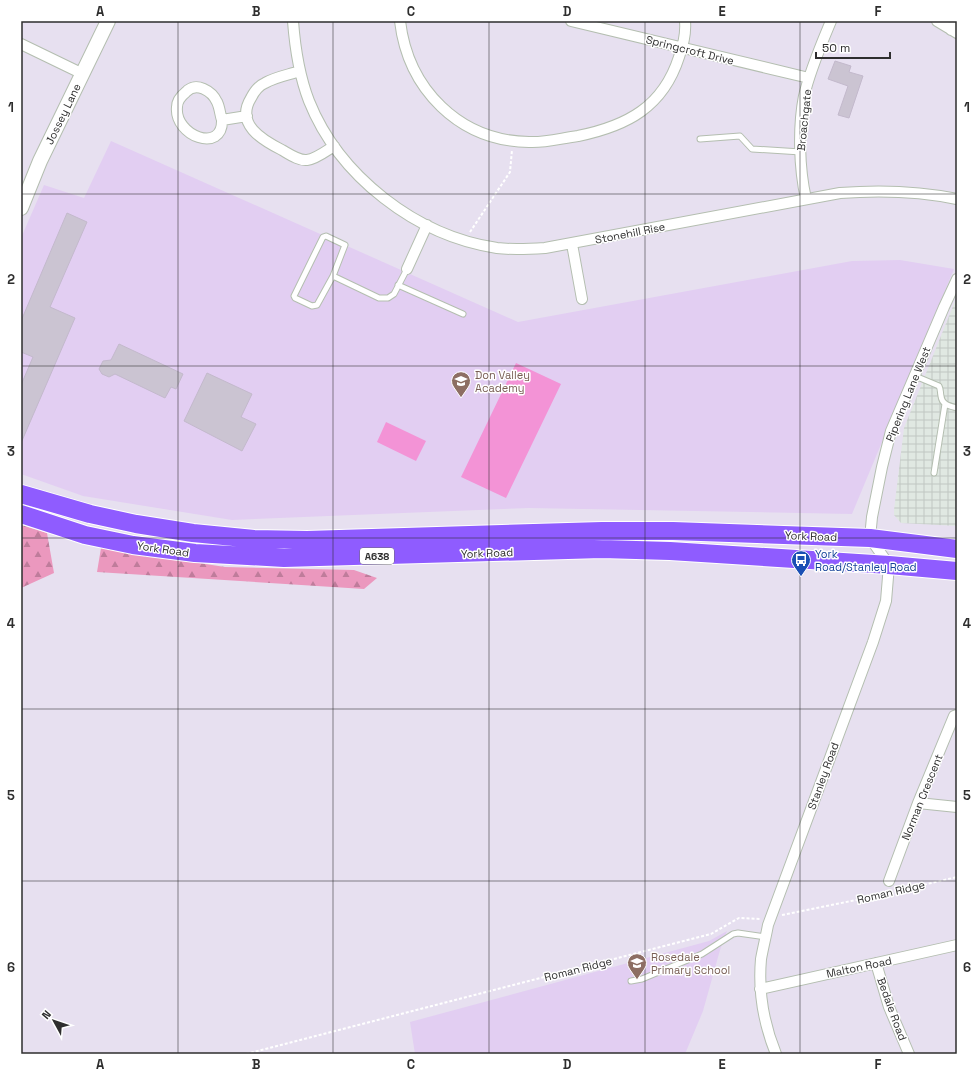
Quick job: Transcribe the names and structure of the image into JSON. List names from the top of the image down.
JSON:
{
  "streets": {
    "highway": ["York Road", "A638"],
    "street": [
      "Springcroft Drive",
      "Jossey Lane",
      "Broachgate",
      "Stonehill Rise",
      "Pipering Lane West",
      "Stanley Road",
      "Norman Crescent",
      "Malton Road",
      "Bedale Road"
    ],
    "path": ["Roman Ridge"]
  },
  "crossings": [
    ["Springcroft Drive", "Broachgate"],
    ["Broachgate", "Stonehill Rise"],
    ["Pipering Lane West", "York Road"],
    ["York Road", "Stanley Road"],
    ["Stanley Road", "Roman Ridge"],
    ["Stanley Road", "Malton Road"],
    ["Malton Road", "Bedale Road"]
  ],
  "places": {
    "school or university": ["Don Valley Academy", "Rosedale Primary School"],
    "bus stop": ["York Road/Stanley Road"]
  },
  "scale_bar": "50 m",
  "north": "top left",
  "grid": {
    "columns": [
      "A",
      "B",
      "C",
      "D",
      "E",
      "F"
    ],
    "rows": [
      "1",
      "2",
      "3",
      "4",
      "5",
      "6"
    ]
  }
}
